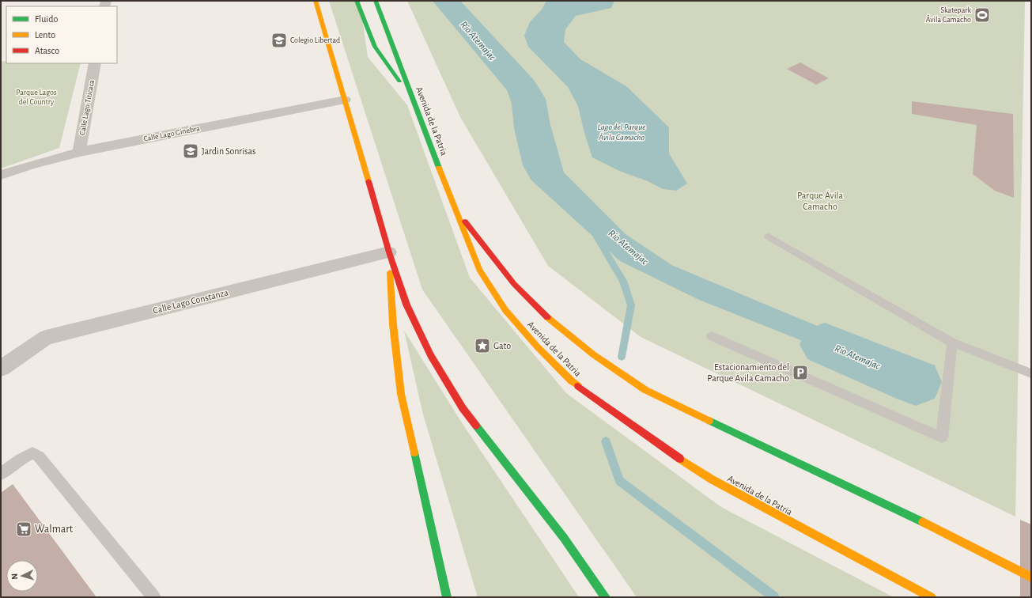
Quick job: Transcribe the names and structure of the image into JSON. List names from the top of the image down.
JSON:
{
  "streets": {
    "main road": ["Avenida de la Patria"],
    "street": ["Calle Lago Titicaca", "Calle Lago Ginebra", "Calle Lago Constanza"]
  },
  "crossings": [
    ["Calle Lago Titicaca", "Calle Lago Ginebra"]
  ],
  "water": ["Río Atemajac", "Lago del Parque Ávila Camacho"],
  "parks": ["Parque Lagos del Country", "Parque Ávila Camacho"],
  "places": {
    "sports": ["Skatepark Ávila Camacho"],
    "school or university": ["Colegio Libertad", "Jardin Sonrisas"],
    "place": ["Gato"],
    "parking": ["Estacionamiento del Parque Ávila Camacho"],
    "supermarket": ["Walmart"]
  },
  "legend": ["Fluido", "Lento", "Atasco"],
  "north": "left"
}
